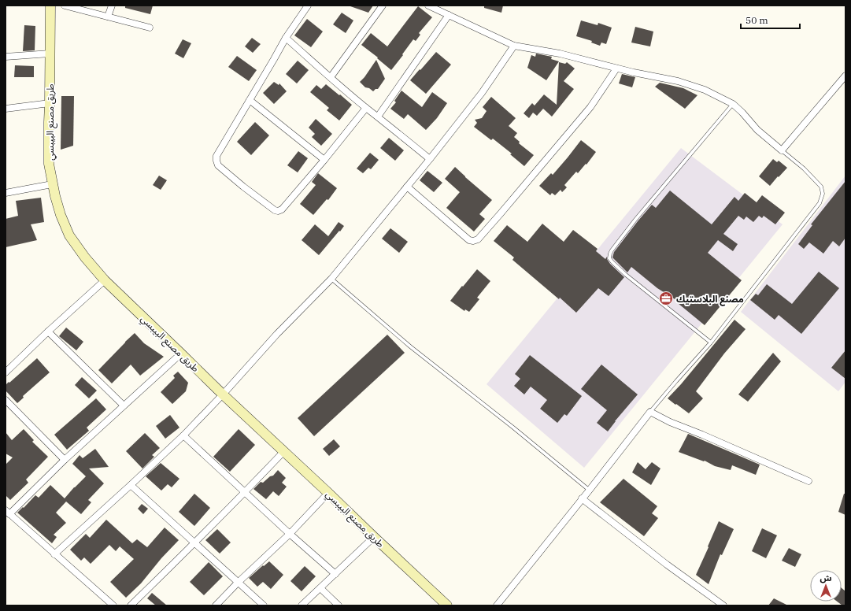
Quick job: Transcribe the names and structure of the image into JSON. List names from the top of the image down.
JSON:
{
  "streets": {
    "main road": ["طريق مصنع البيبسي"]
  },
  "places": {
    "office": ["مصنع البلاستيك"]
  },
  "scale_bar": "50 m",
  "north": "top"
}
